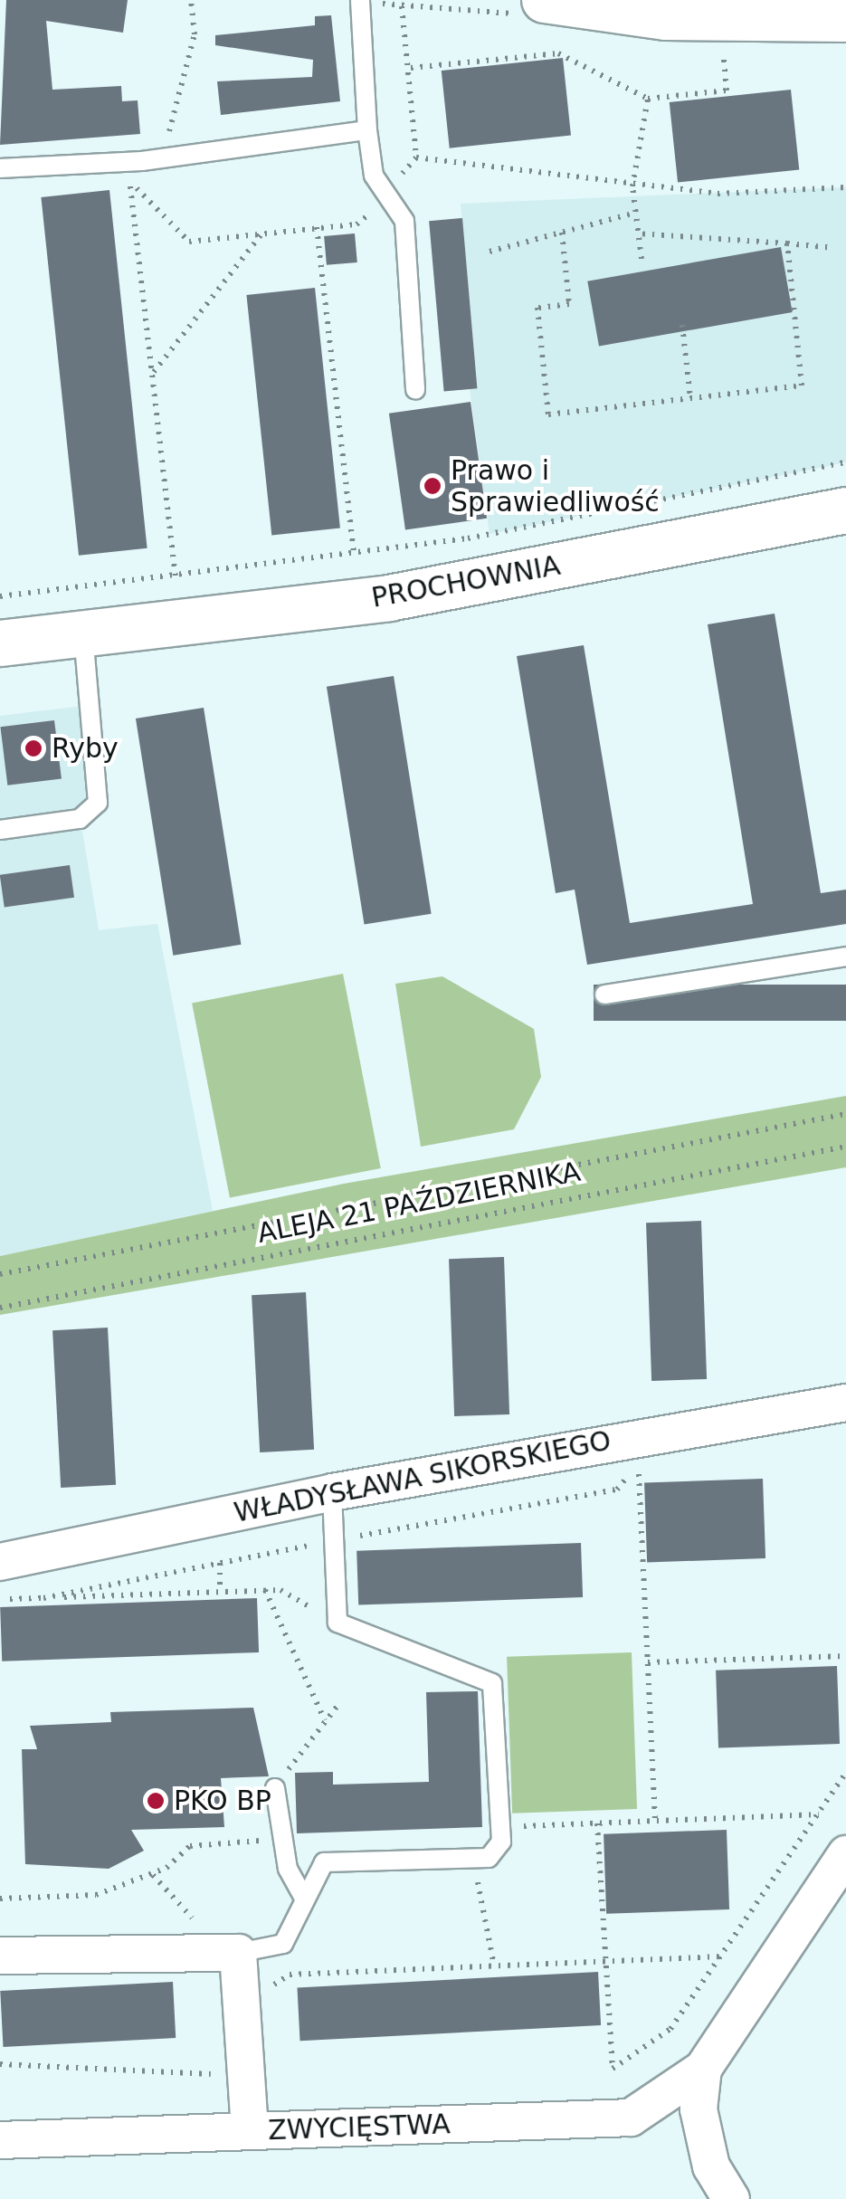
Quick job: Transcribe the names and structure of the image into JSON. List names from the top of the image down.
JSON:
{
  "streets": {
    "street": ["PROCHOWNIA", "WŁADYSŁAWA SIKORSKIEGO", "ZWYCIĘSTWA"],
    "path": ["ALEJA 21 PAŹDZIERNIKA"]
  },
  "places": ["Prawo i Sprawiedliwość", "Ryby", "PKO BP"]
}
